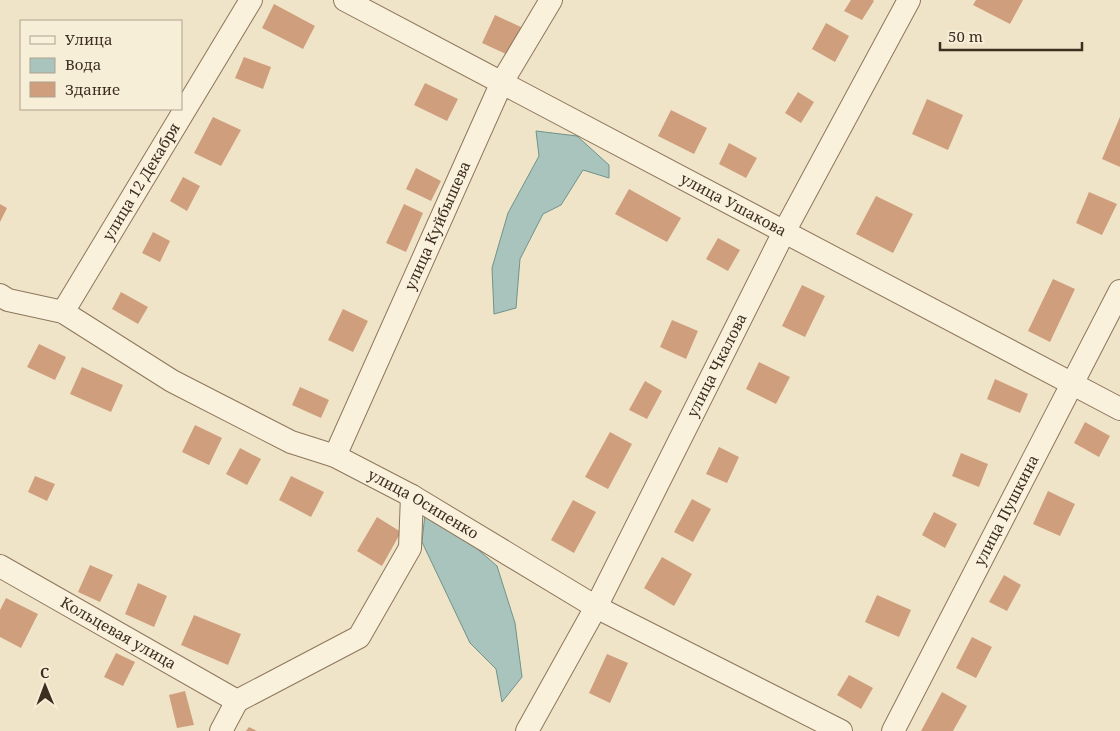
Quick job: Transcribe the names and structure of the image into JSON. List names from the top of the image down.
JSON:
{
  "streets": {
    "street": [
      "улица 12 Декабря",
      "улица Ушакова",
      "улица Куйбышева",
      "улица Чкалова",
      "улица Осипенко",
      "улица Пушкина",
      "Кольцевая улица"
    ]
  },
  "crossings": [
    ["улица 12 Декабря", "улица Осипенко"],
    ["улица Ушакова", "улица Куйбышева"],
    ["улица Ушакова", "улица Чкалова"],
    ["улица Ушакова", "улица Пушкина"],
    ["улица Куйбышева", "улица Осипенко"],
    ["улица Чкалова", "улица Осипенко"]
  ],
  "legend": ["Улица", "Вода", "Здание"],
  "scale_bar": "50 m",
  "north": "top"
}
